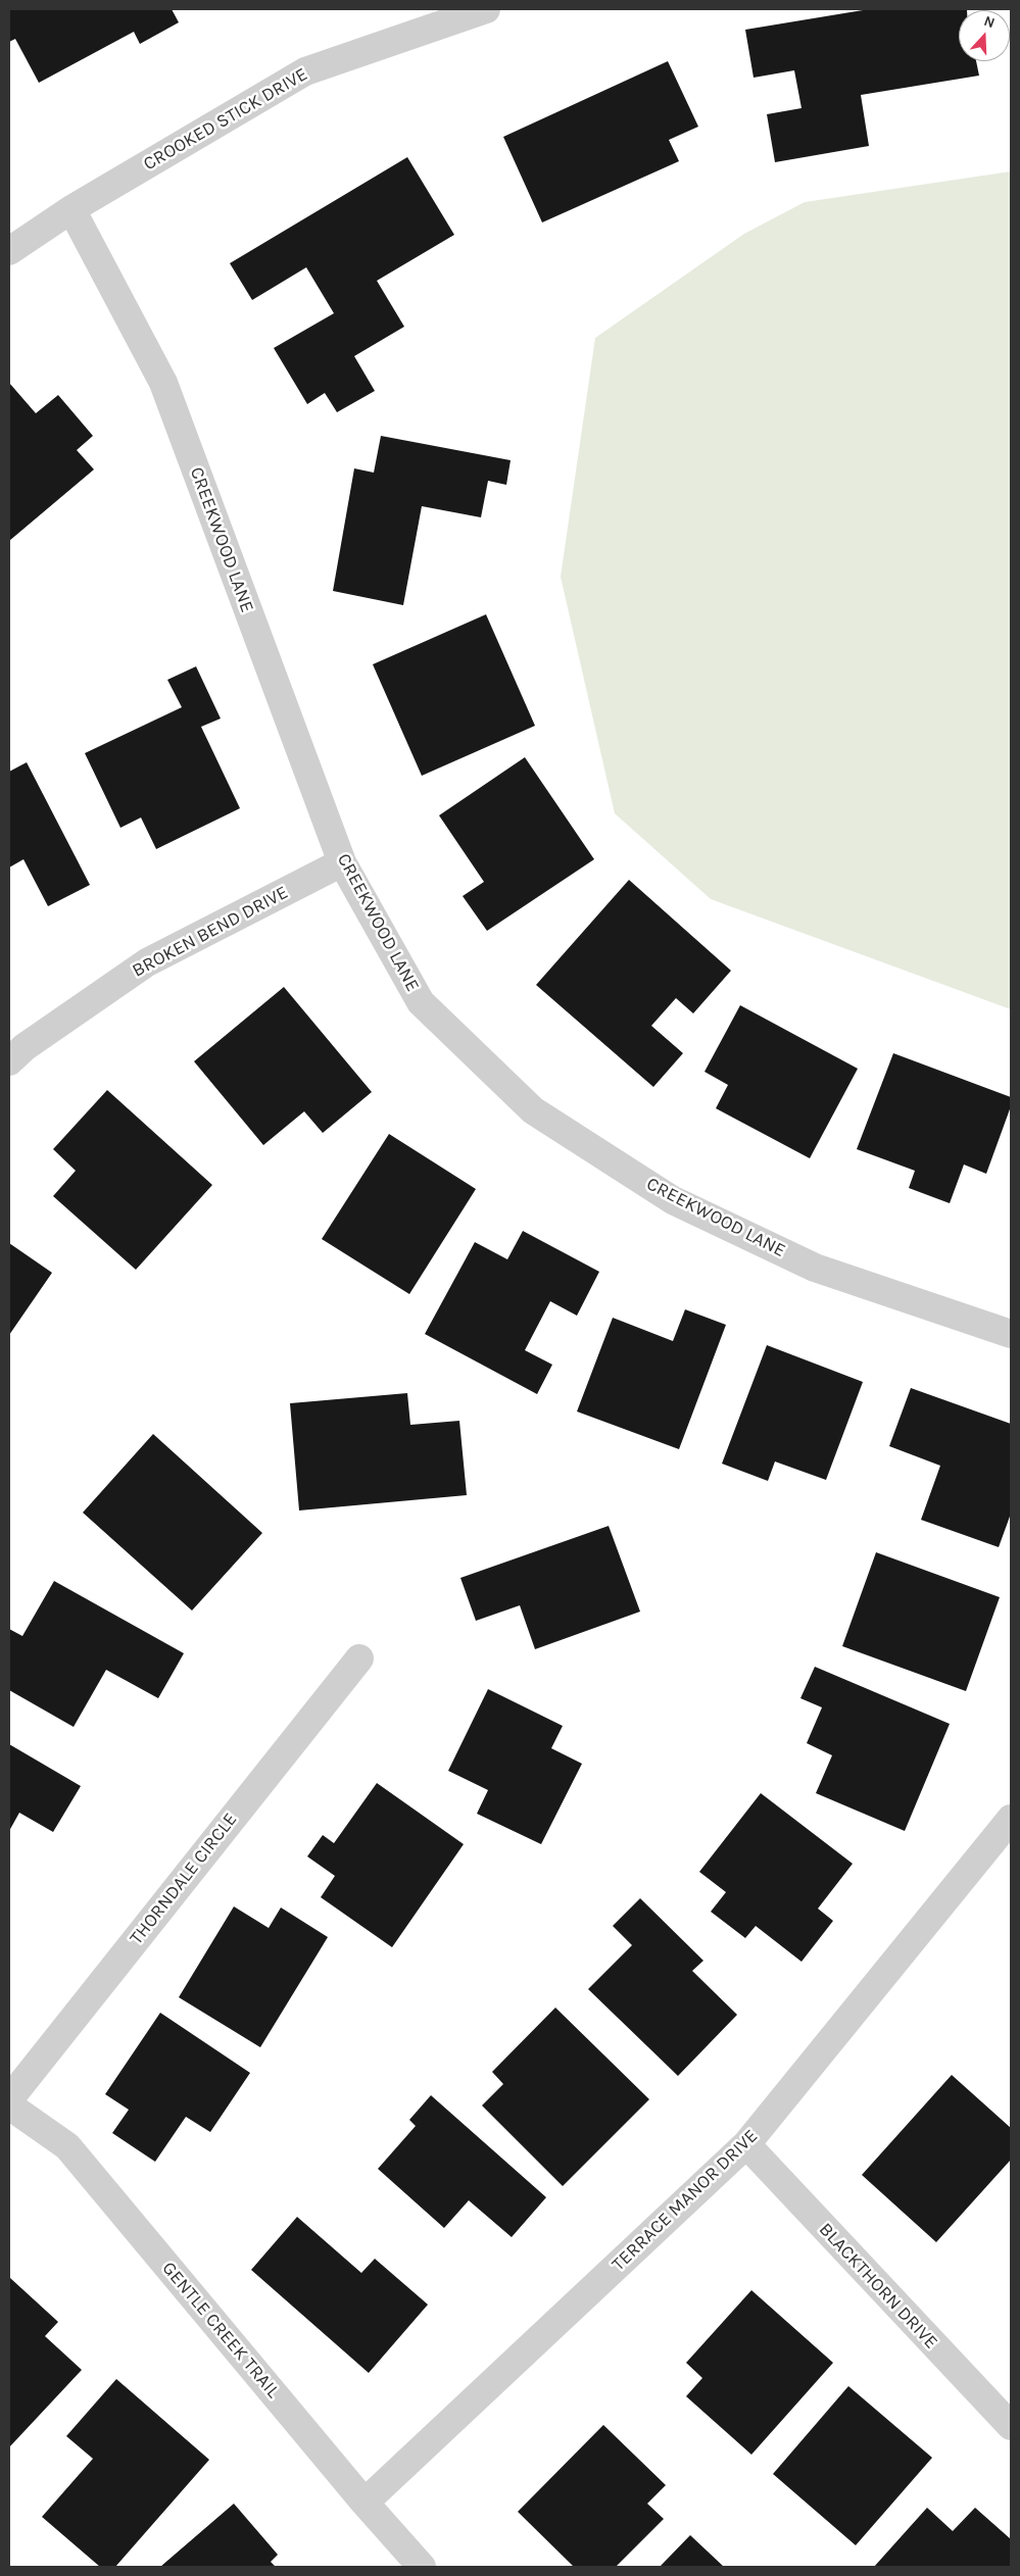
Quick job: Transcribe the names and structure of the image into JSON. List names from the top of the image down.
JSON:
{
  "streets": {
    "street": [
      "CROOKED STICK DRIVE",
      "CREEKWOOD LANE",
      "BROKEN BEND DRIVE",
      "THORNDALE CIRCLE",
      "TERRACE MANOR DRIVE",
      "BLACKTHORN DRIVE",
      "GENTLE CREEK TRAIL"
    ]
  },
  "crossings": [
    ["CROOKED STICK DRIVE", "CREEKWOOD LANE"],
    ["CREEKWOOD LANE", "BROKEN BEND DRIVE"],
    ["TERRACE MANOR DRIVE", "BLACKTHORN DRIVE"],
    ["TERRACE MANOR DRIVE", "GENTLE CREEK TRAIL"]
  ],
  "north": "top"
}
